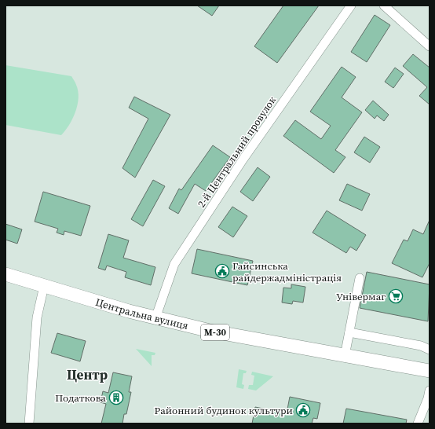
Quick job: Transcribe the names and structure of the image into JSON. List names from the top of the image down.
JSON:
{
  "streets": {
    "highway": ["Центральна вулиця", "М-30"],
    "street": ["2-й Центральний провулок"]
  },
  "crossings": [
    ["2-й Центральний провулок", "Центральна вулиця"]
  ],
  "districts": ["Центр"],
  "places": {
    "public building": ["Гайсинська райдержадміністрація", "Районний будинок культури"],
    "supermarket": ["Універмаг"],
    "building": ["Податкова"]
  }
}
